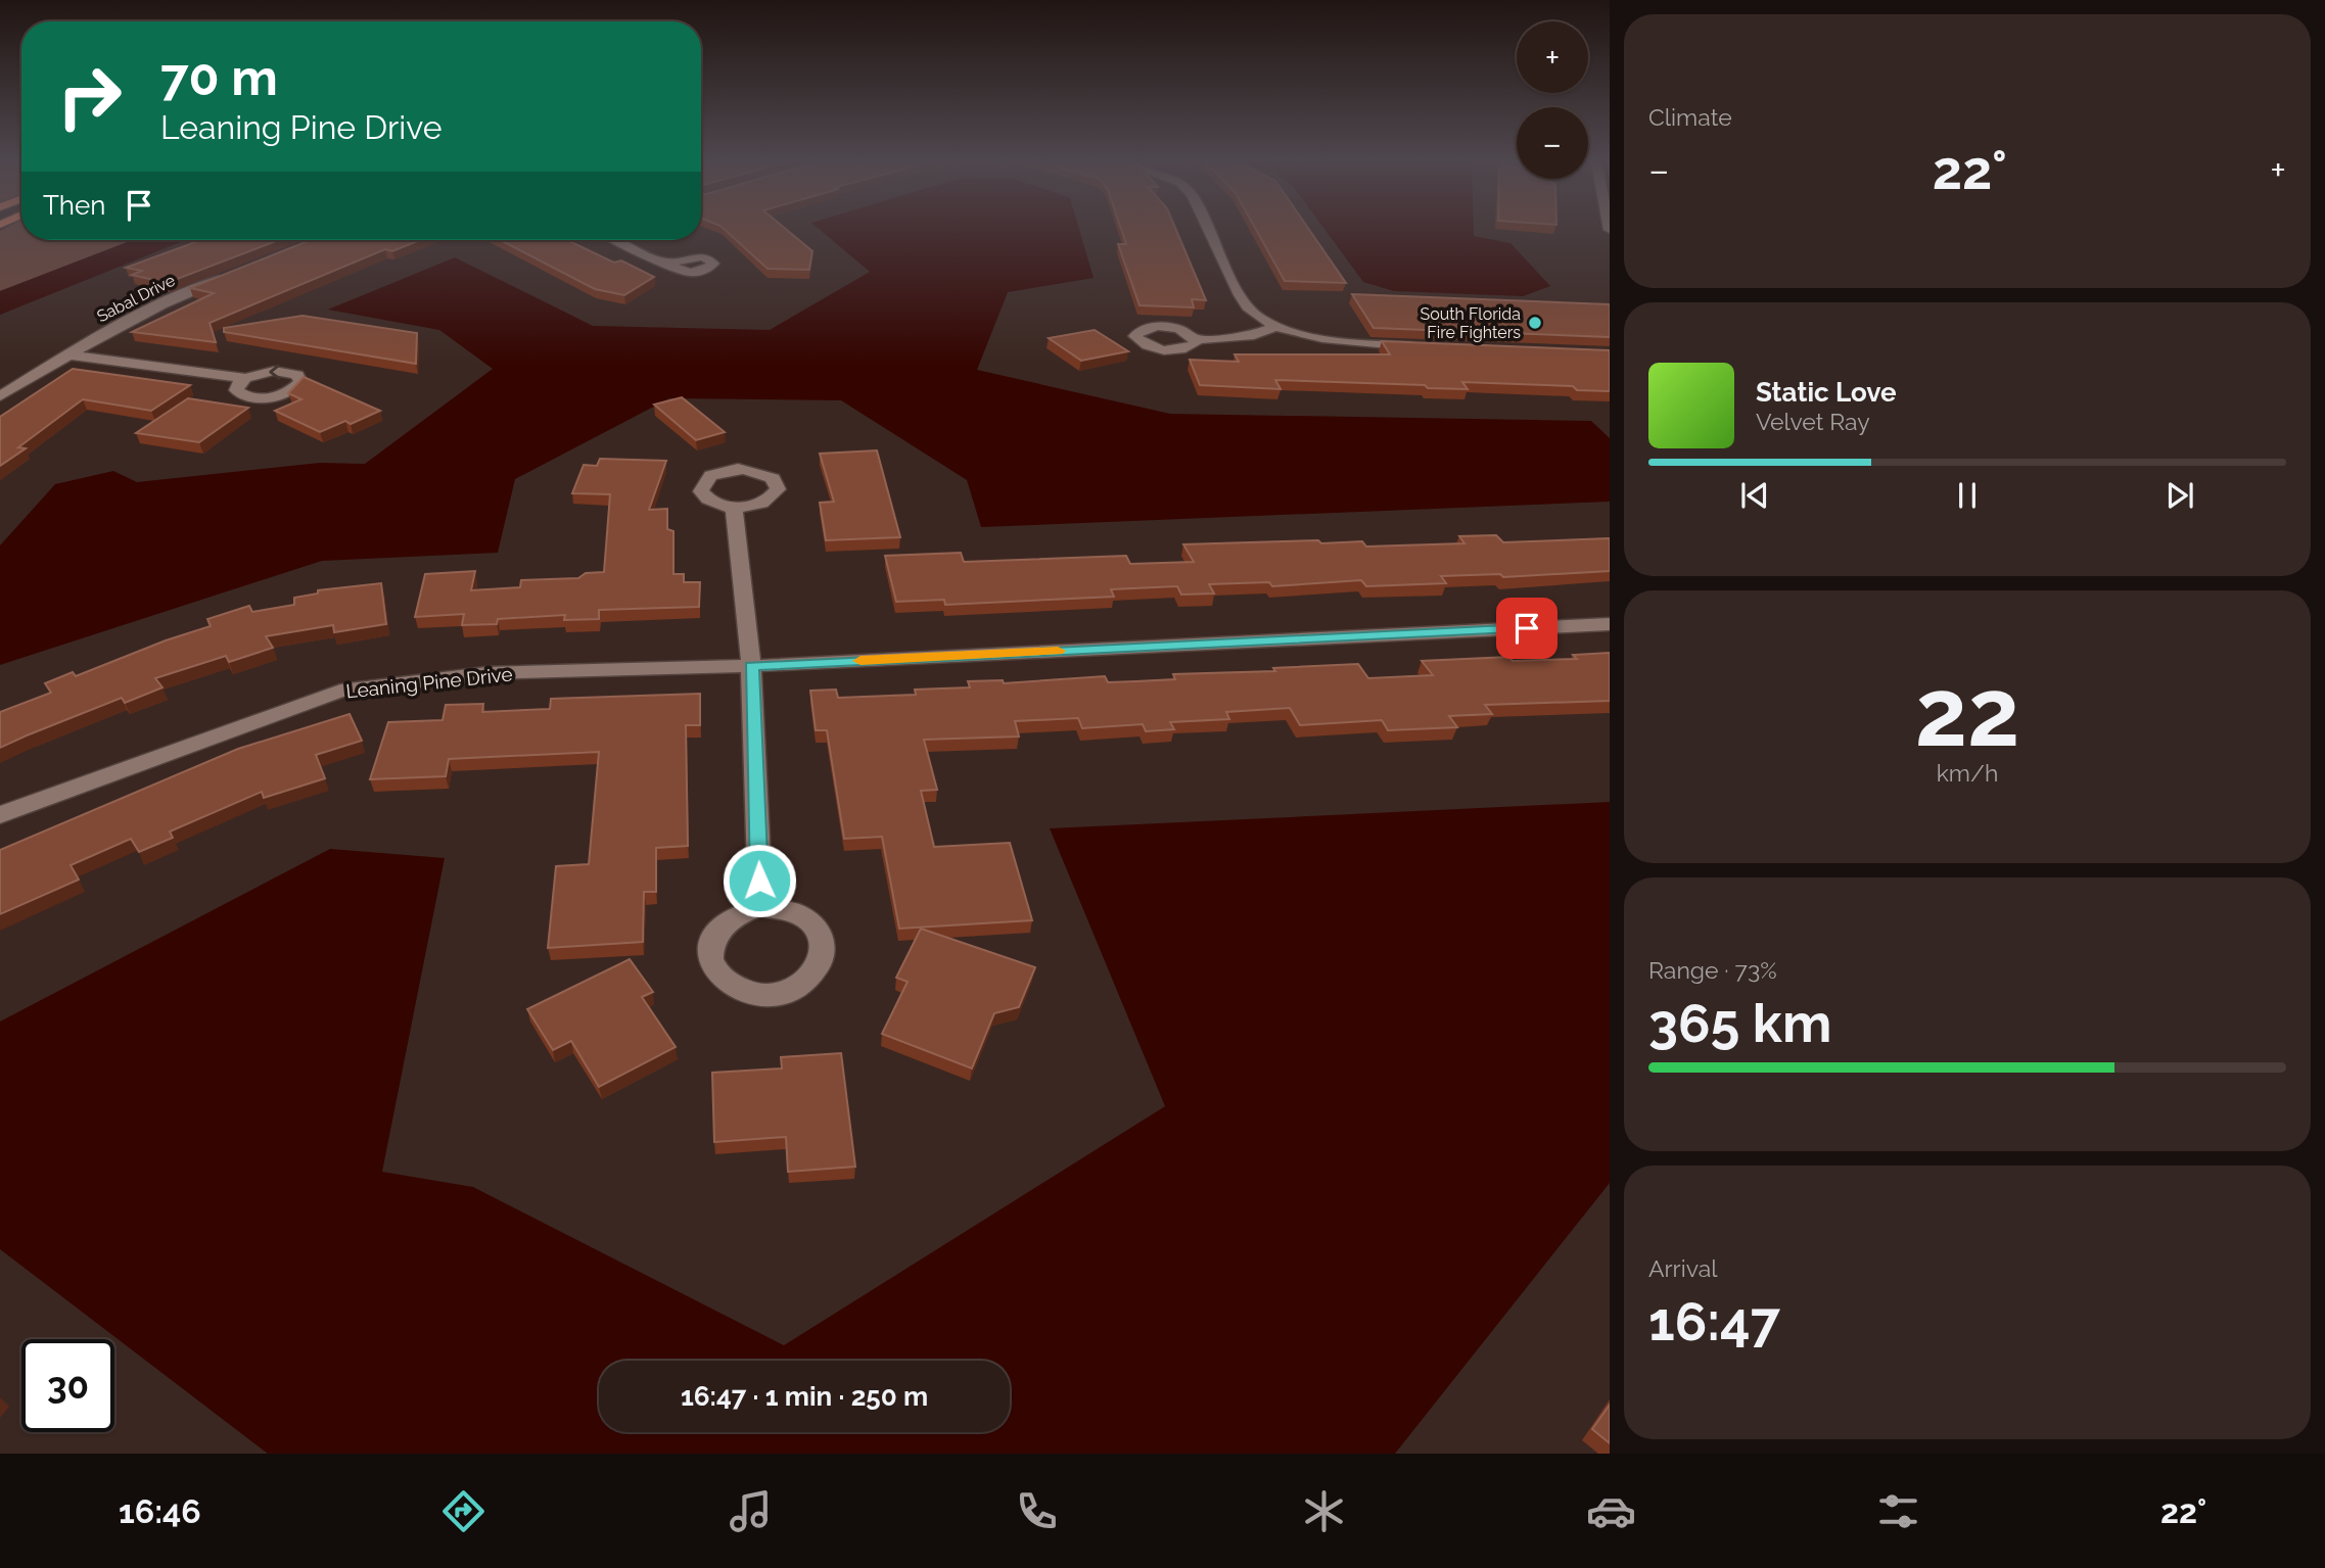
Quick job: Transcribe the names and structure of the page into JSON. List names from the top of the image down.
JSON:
{
  "streets": {
    "street": ["Sabal Drive", "Leaning Pine Drive"]
  },
  "places": ["South Florida Fire Fighters"],
  "page": {
    "tile": [
      "Climate",
      ["22", "km/h"],
      ["Range · 73%", "365 km"],
      ["Arrival", "16:47"]
    ],
    "map_buttons": ["+", "−"],
    "turn": ["70 m", "Leaning Pine Drive"],
    "heat": ["−", "22°", "+"],
    "then": "Then",
    "song": ["Static Love", "Velvet Ray"],
    "limit": "30",
    "trip": "16:47 · 1 min · 250 m",
    "tabs": ["16:46", "22°"]
  }
}
